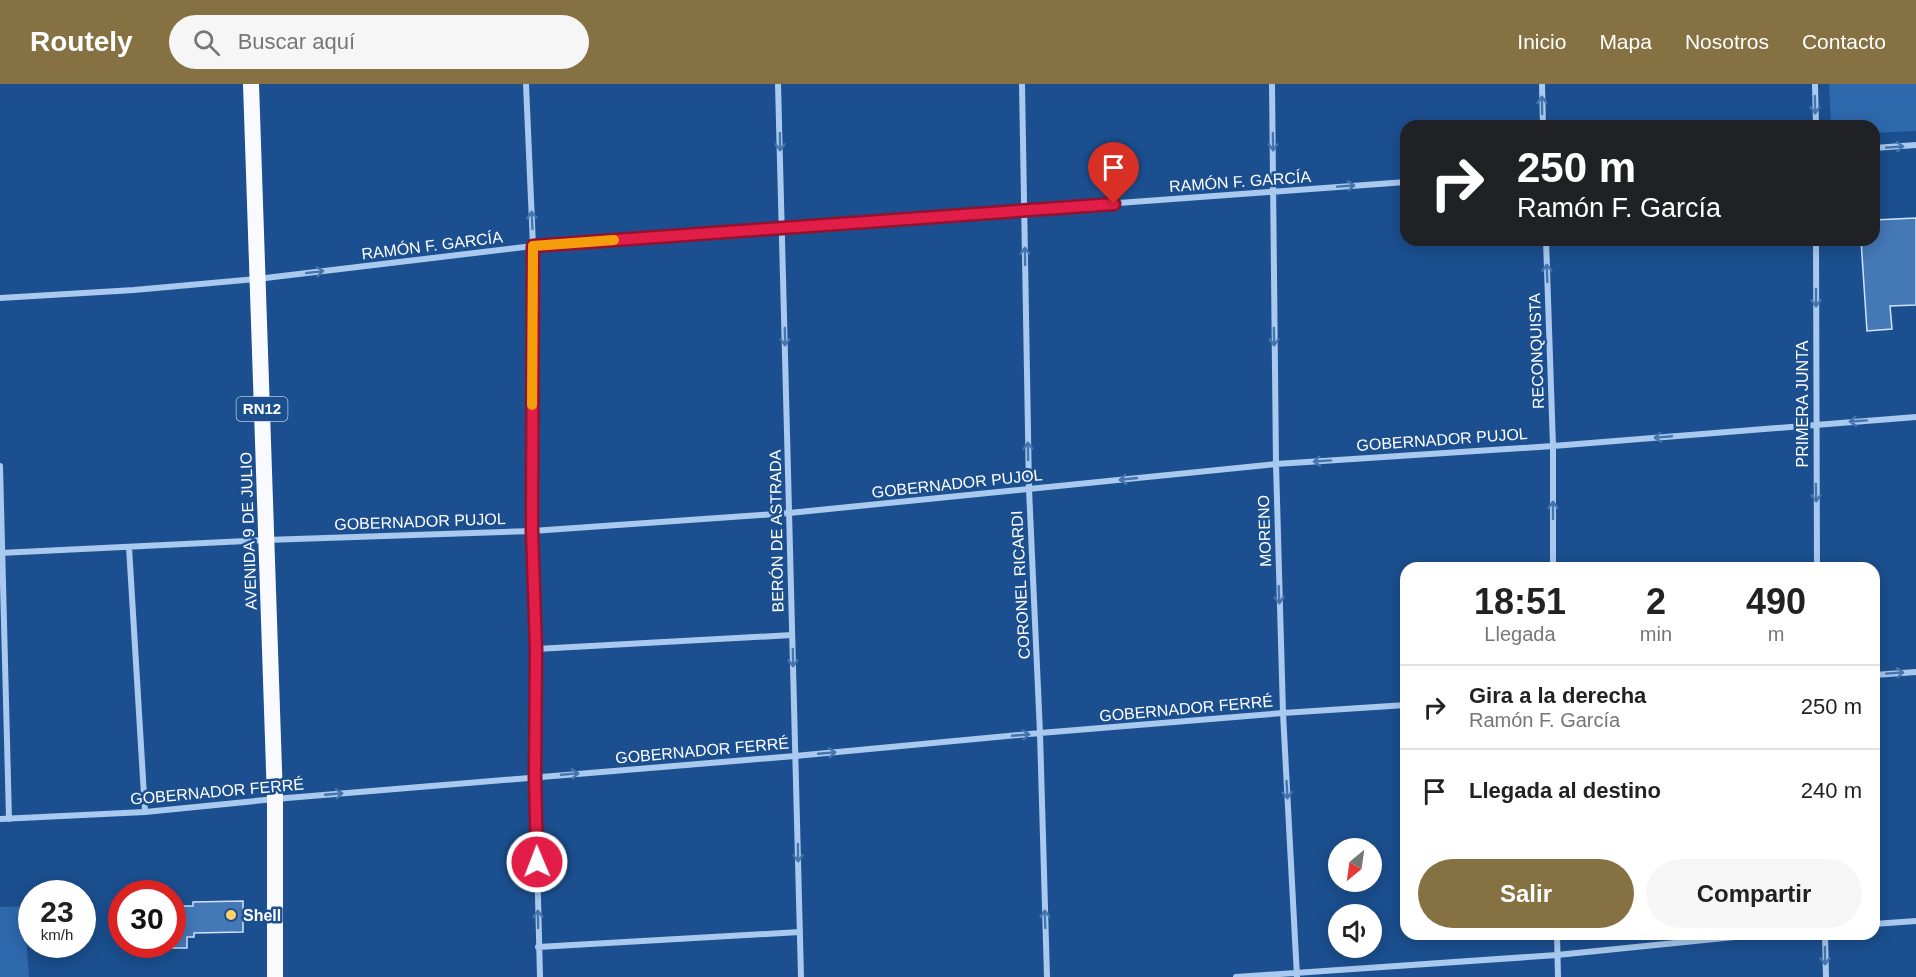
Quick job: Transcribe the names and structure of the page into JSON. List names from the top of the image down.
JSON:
{
  "streets": {
    "highway": ["RN12", "AVENIDA 9 DE JULIO"],
    "street": [
      "RAMÓN F. GARCÍA",
      "RECONQUISTA",
      "PRIMERA JUNTA",
      "GOBERNADOR PUJOL",
      "BERÓN DE ASTRADA",
      "MORENO",
      "CORONEL RICARDI",
      "GOBERNADOR FERRÉ"
    ]
  },
  "crossings": [
    ["RAMÓN F. GARCÍA", "AVENIDA 9 DE JULIO"],
    ["RAMÓN F. GARCÍA", "BERÓN DE ASTRADA"],
    ["RAMÓN F. GARCÍA", "MORENO"],
    ["RAMÓN F. GARCÍA", "CORONEL RICARDI"],
    ["RECONQUISTA", "GOBERNADOR PUJOL"],
    ["PRIMERA JUNTA", "GOBERNADOR PUJOL"],
    ["GOBERNADOR PUJOL", "AVENIDA 9 DE JULIO"],
    ["GOBERNADOR PUJOL", "BERÓN DE ASTRADA"],
    ["GOBERNADOR PUJOL", "MORENO"],
    ["GOBERNADOR PUJOL", "CORONEL RICARDI"],
    ["AVENIDA 9 DE JULIO", "GOBERNADOR FERRÉ"],
    ["BERÓN DE ASTRADA", "GOBERNADOR FERRÉ"],
    ["MORENO", "GOBERNADOR FERRÉ"],
    ["CORONEL RICARDI", "GOBERNADOR FERRÉ"]
  ],
  "one_way": [
    "RECONQUISTA",
    "PRIMERA JUNTA",
    "GOBERNADOR PUJOL",
    "BERÓN DE ASTRADA",
    "MORENO",
    "CORONEL RICARDI",
    "GOBERNADOR FERRÉ"
  ],
  "places": ["Shell"],
  "north": "bottom left",
  "page": {
    "header": "Routely",
    "search": "Buscar aquí",
    "nav": [
      "Inicio",
      "Mapa",
      "Nosotros",
      "Contacto"
    ],
    "turn": ["250 m", "Ramón F. García"],
    "eta": [
      "18:51",
      "Llegada",
      "2",
      "min",
      "490",
      "m"
    ],
    "list": [
      {
        "name": "Gira a la derecha",
        "note": "Ramón F. García",
        "value": "250 m"
      },
      {
        "name": "Llegada al destino",
        "value": "240 m"
      }
    ],
    "buttons": ["Salir", "Compartir"],
    "speed": "23 km/h",
    "limit": "30"
  }
}
